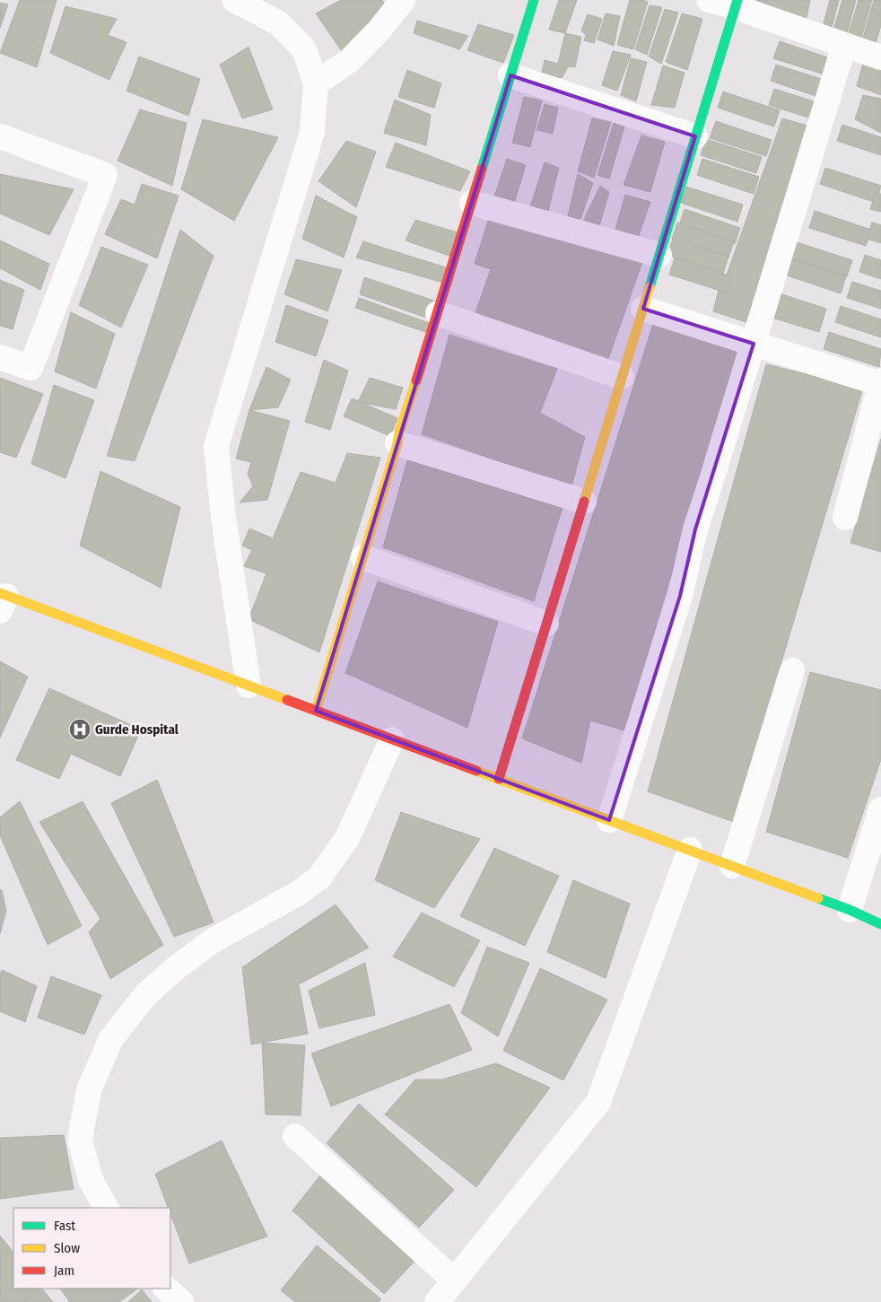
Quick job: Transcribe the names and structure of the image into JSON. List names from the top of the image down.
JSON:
{
  "places": {
    "hospital": ["Gurde Hospital"]
  },
  "legend": ["Fast", "Slow", "Jam"]
}
